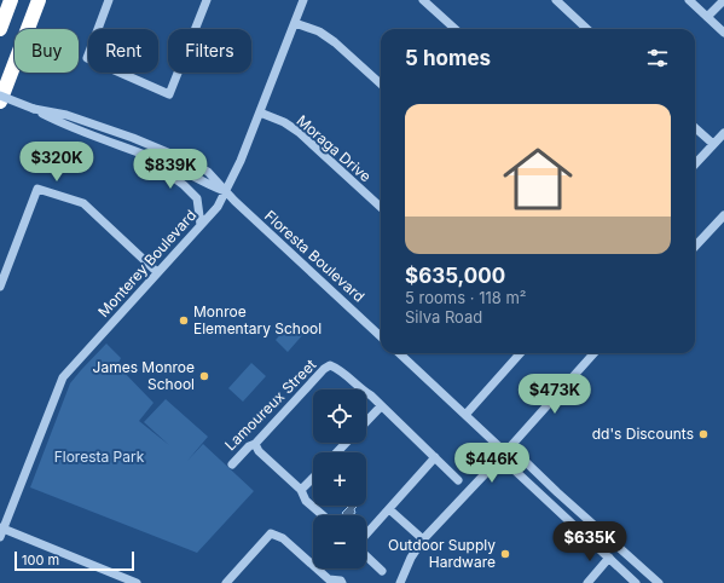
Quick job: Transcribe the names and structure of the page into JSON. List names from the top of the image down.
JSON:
{
  "streets": {
    "street": [
      "Moraga Drive",
      "Floresta Boulevard",
      "Monterey Boulevard",
      "Lamoureux Street"
    ]
  },
  "crossings": [
    ["Moraga Drive", "Monterey Boulevard"],
    ["Floresta Boulevard", "Monterey Boulevard"]
  ],
  "parks": ["Floresta Park"],
  "places": [
    "Monroe Elementary School",
    "James Monroe School",
    "dd's Discounts",
    "Outdoor Supply Hardware"
  ],
  "scale_bar": "100 m",
  "page": {
    "chip": ["Buy", "Rent", "Filters"],
    "heading": "5 homes",
    "list": [
      {
        "name": "$635,000",
        "note": "5 rooms · 118 m² · Silva Road"
      }
    ],
    "price": [
      "$320K",
      "$839K",
      "$473K",
      "$446K",
      "$635K"
    ],
    "map_buttons": ["+", "−"],
    "scale": "100 m"
  }
}
